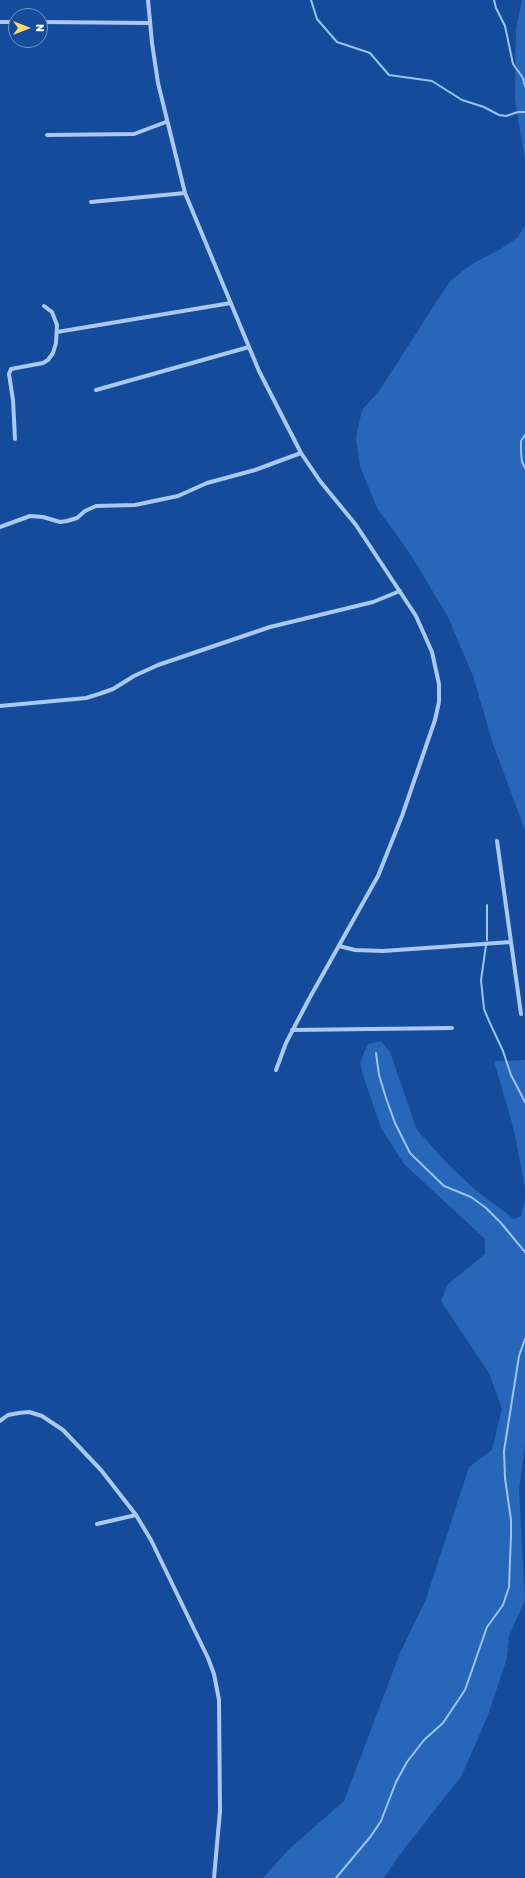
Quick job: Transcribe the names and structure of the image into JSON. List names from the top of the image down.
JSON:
{
  "north": "right"
}
